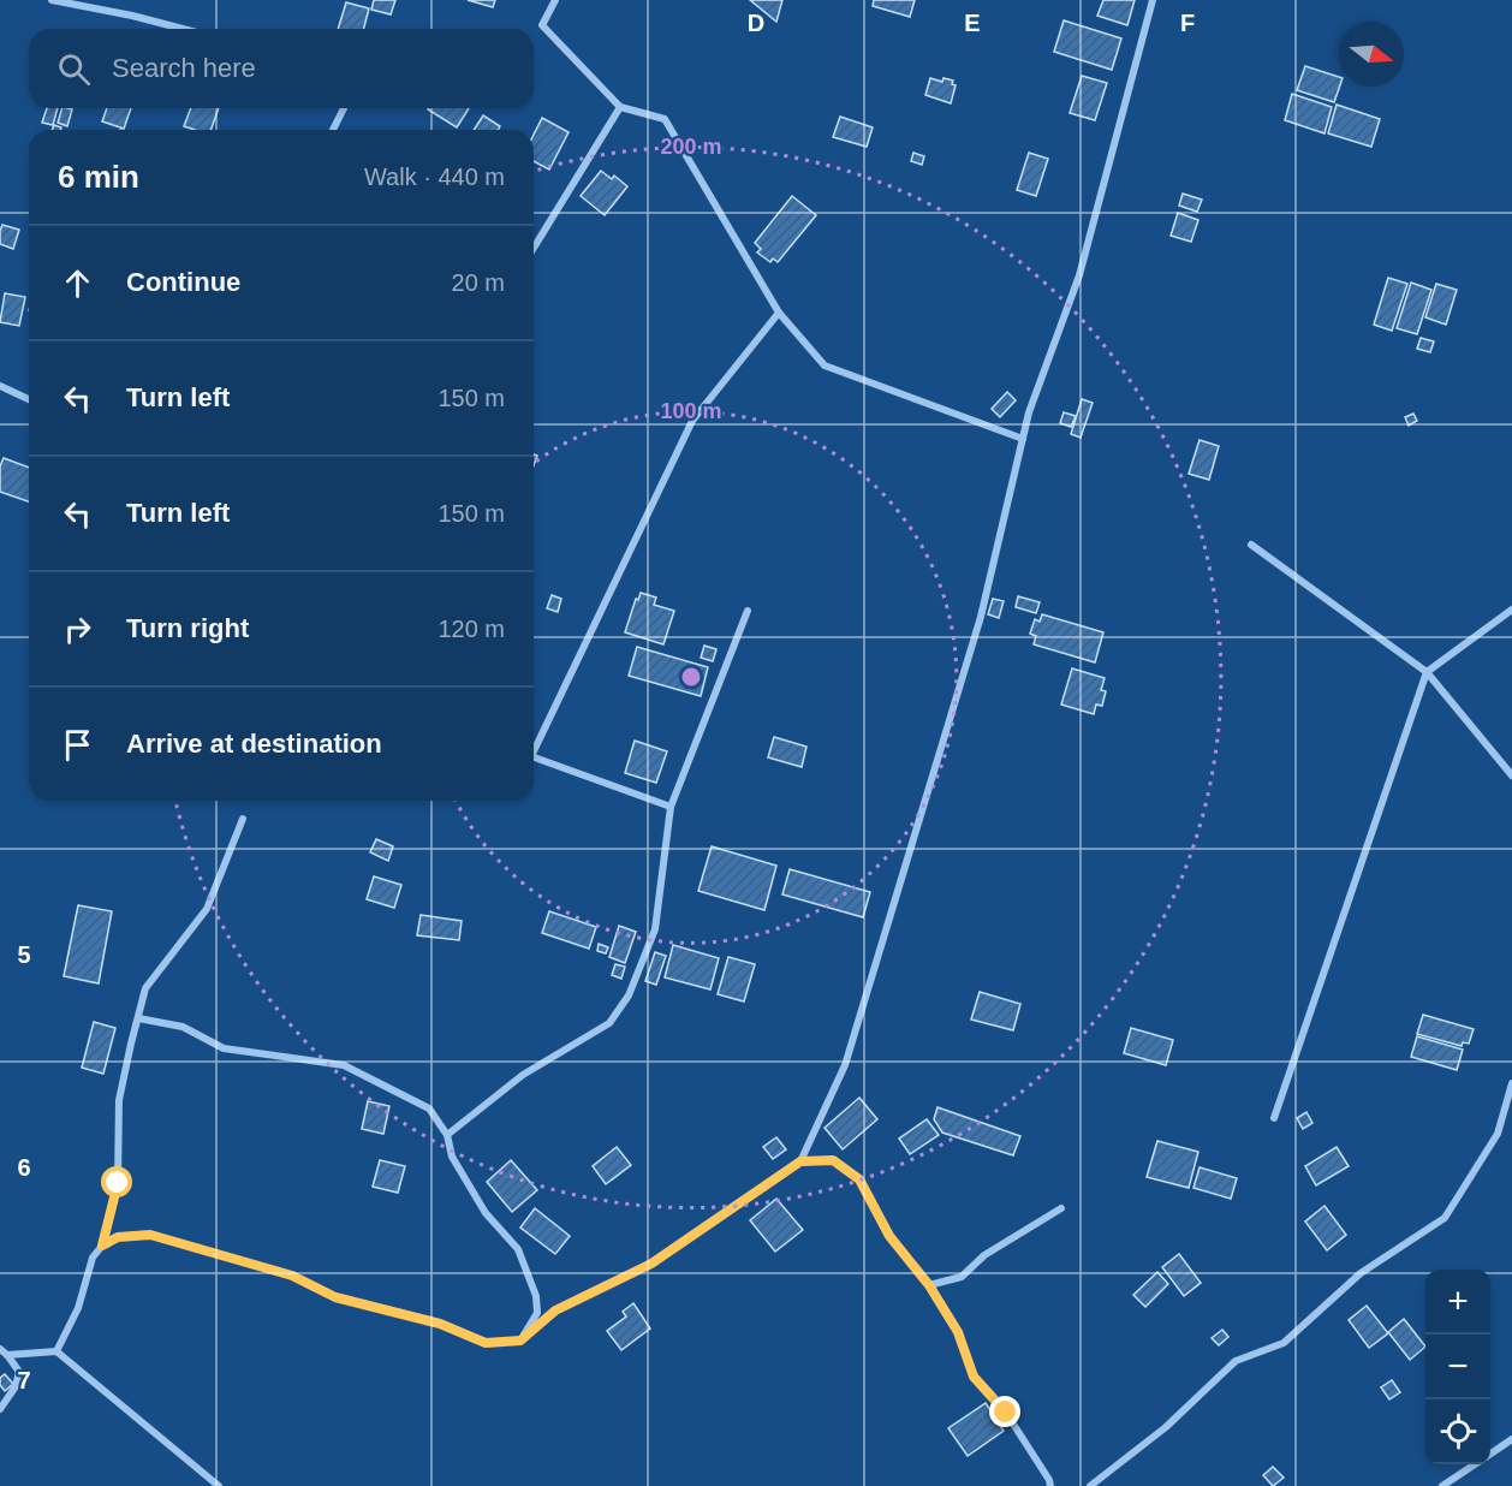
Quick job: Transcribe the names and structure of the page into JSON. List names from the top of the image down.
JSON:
{
  "north": "right",
  "page": {
    "search": "Search here",
    "heading": ["6 min", "Walk · 440 m"],
    "list": [
      ["Continue", "20 m"],
      ["Turn left", "150 m"],
      ["Turn left", "150 m"],
      ["Turn right", "120 m"],
      "Arrive at destination"
    ],
    "map_buttons": ["+", "−"]
  },
  "grid": {
    "columns": ["D", "E", "F"],
    "rows": ["5", "6", "7"]
  },
  "rings": ["200 m", "100 m"]
}
